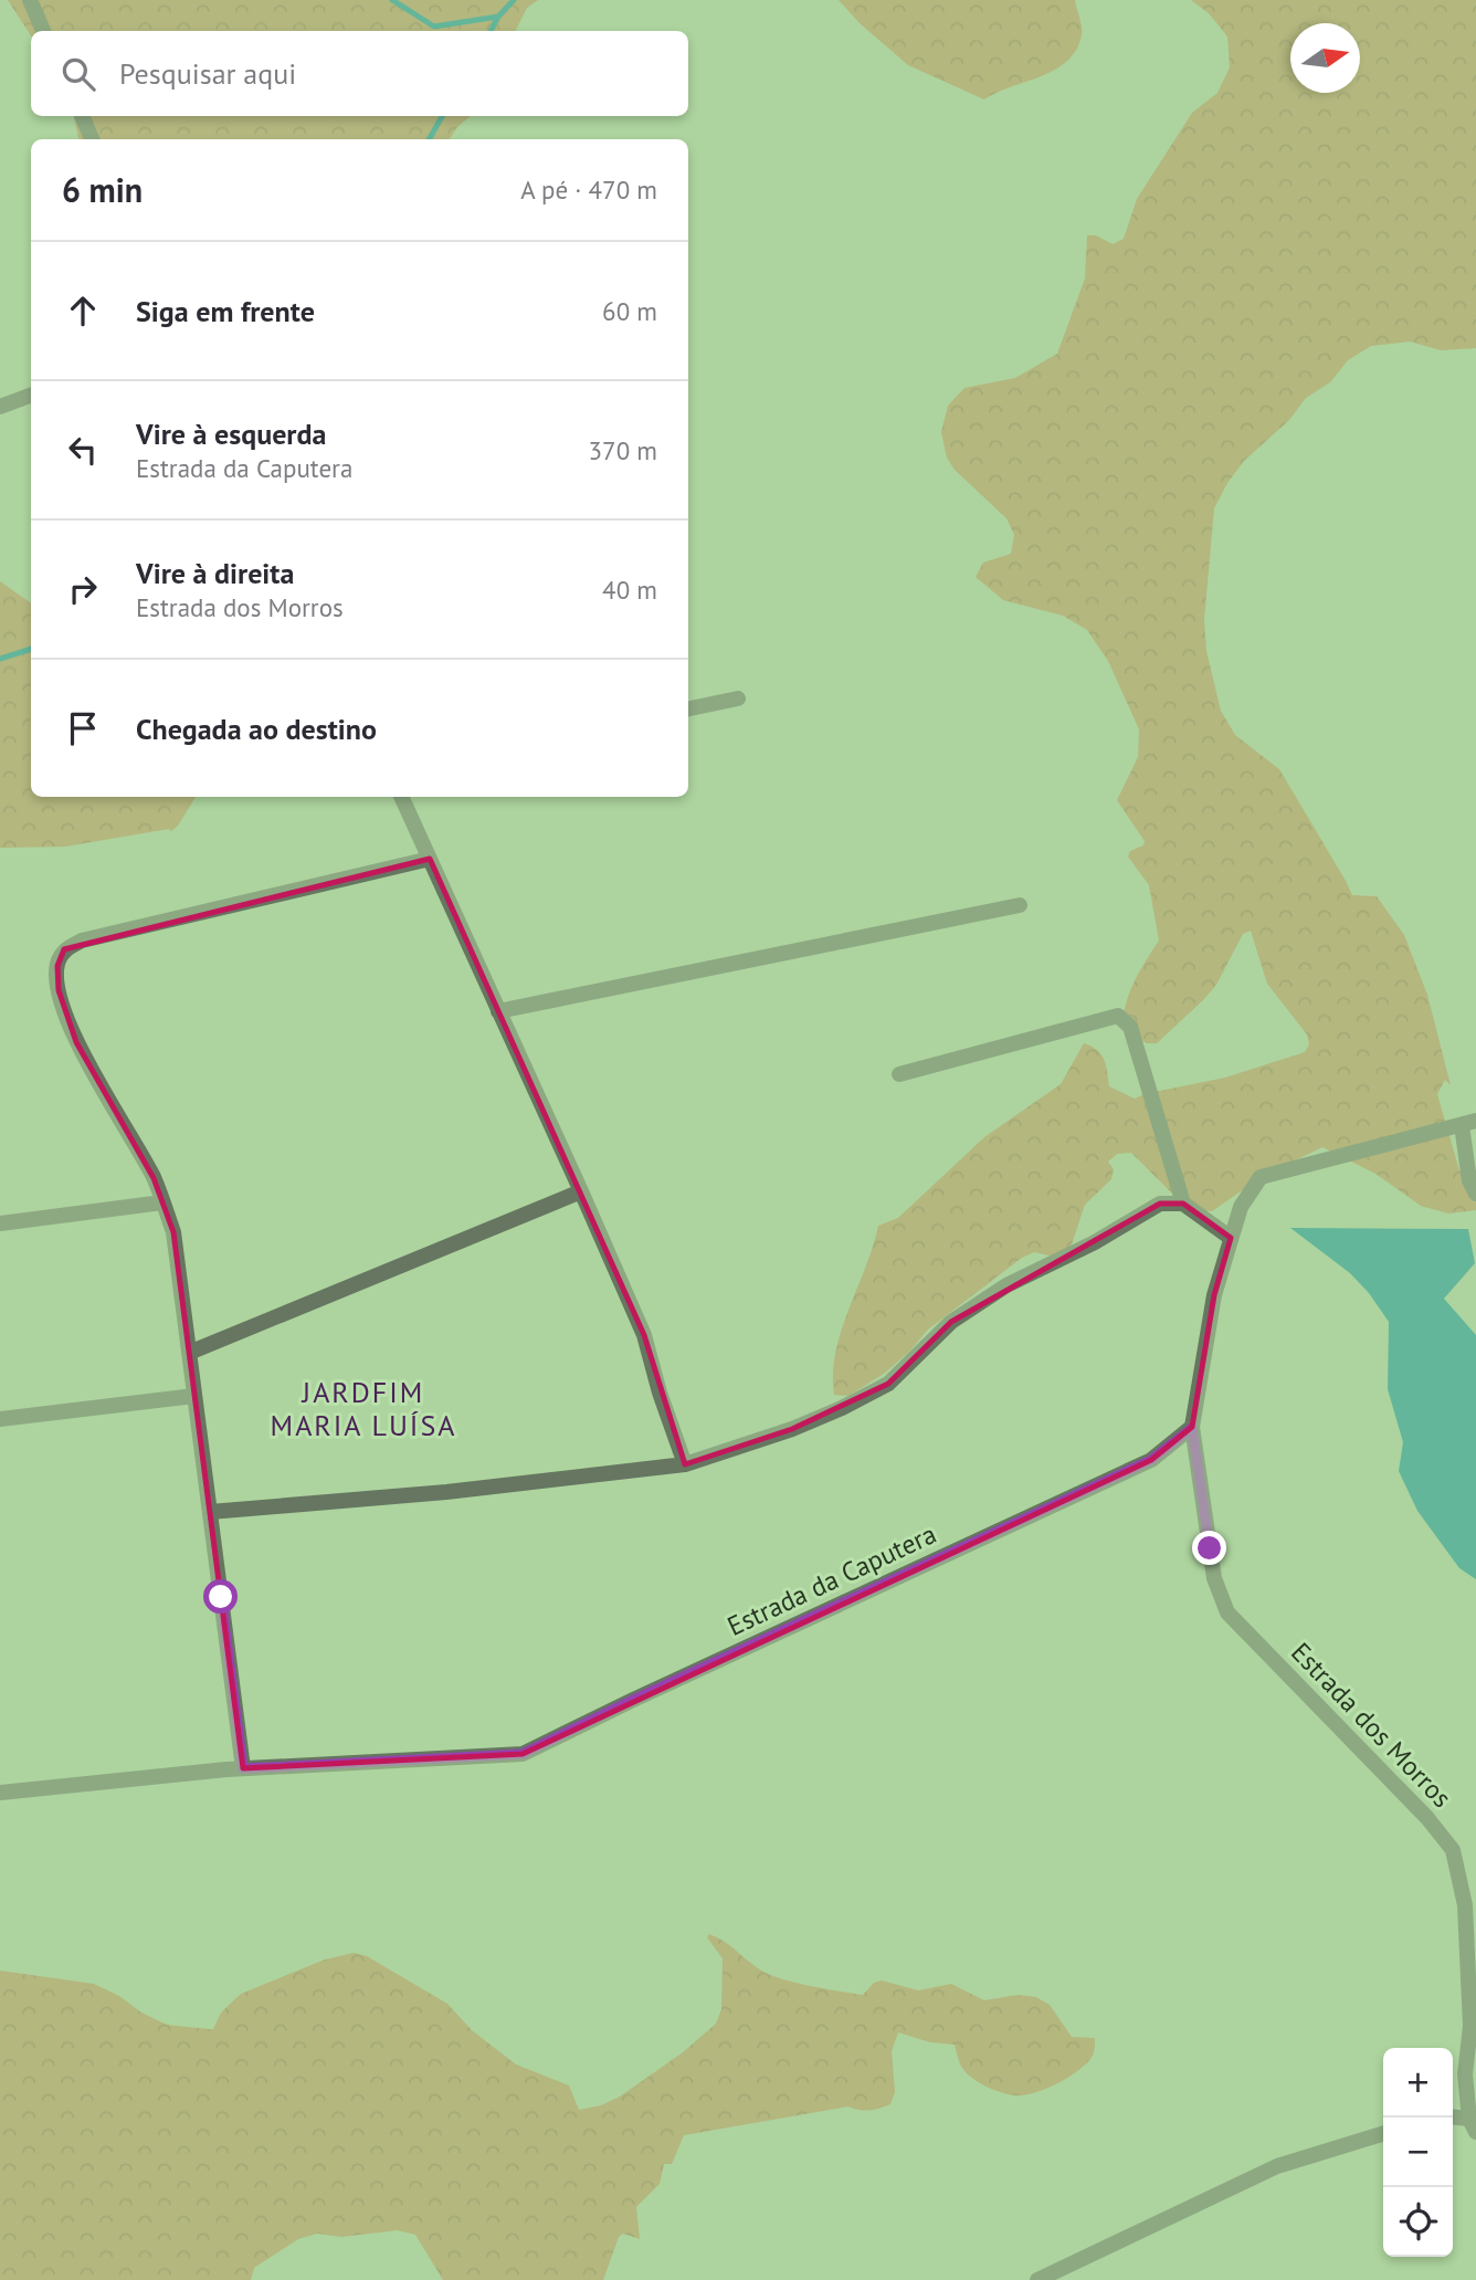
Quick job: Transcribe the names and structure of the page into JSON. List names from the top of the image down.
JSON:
{
  "streets": {
    "street": ["Estrada da Caputera", "Estrada dos Morros"]
  },
  "crossings": [
    ["Estrada da Caputera", "Estrada dos Morros"]
  ],
  "districts": ["JARDFIM MARIA LUÍSA"],
  "north": "right",
  "page": {
    "search": "Pesquisar aqui",
    "heading": ["6 min", "A pé · 470 m"],
    "list": [
      ["Siga em frente", "60 m"],
      ["Vire à esquerda", "Estrada da Caputera", "370 m"],
      ["Vire à direita", "Estrada dos Morros", "40 m"],
      "Chegada ao destino"
    ],
    "map_buttons": ["+", "−"]
  }
}
